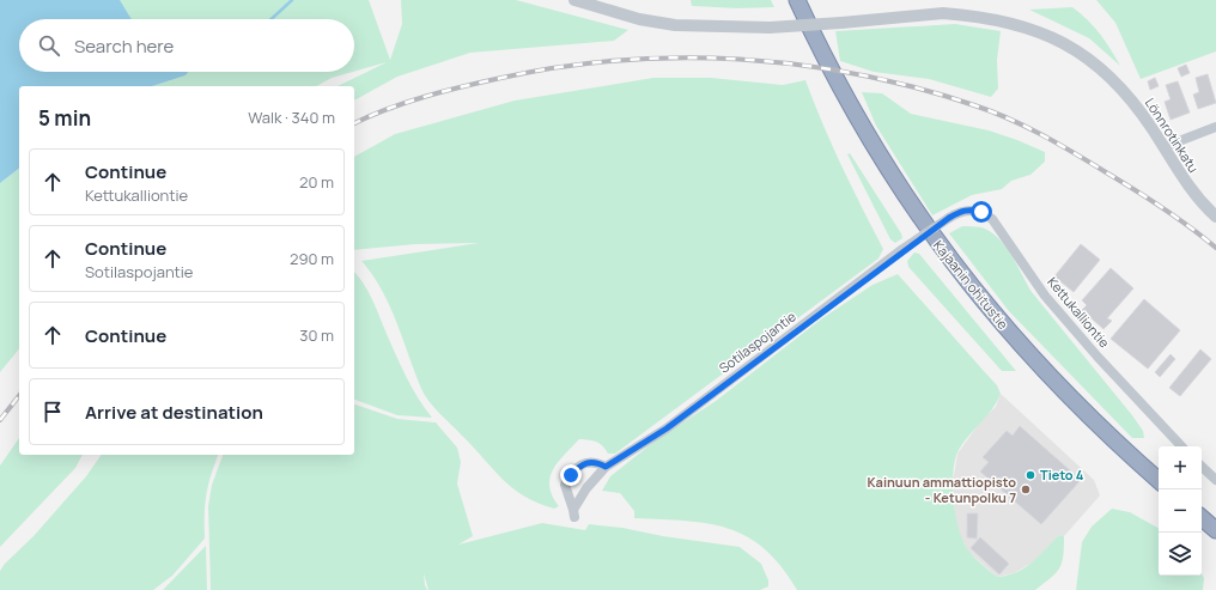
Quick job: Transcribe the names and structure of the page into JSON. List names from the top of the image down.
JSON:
{
  "streets": {
    "highway": ["Kajaanin ohitustie"],
    "street": ["Lönnrotinkatu", "Kettukalliontie", "Sotilaspojantie"]
  },
  "crossings": [
    ["Kettukalliontie", "Sotilaspojantie"]
  ],
  "places": ["Tieto 4", "Kainuun ammattiopisto - Ketunpolku 7"],
  "page": {
    "search": "Search here",
    "heading": ["5 min", "Walk · 340 m"],
    "list": [
      ["Continue", "Kettukalliontie", "20 m"],
      ["Continue", "Sotilaspojantie", "290 m"],
      ["Continue", "30 m"],
      "Arrive at destination"
    ],
    "map_buttons": ["+", "−"]
  }
}
